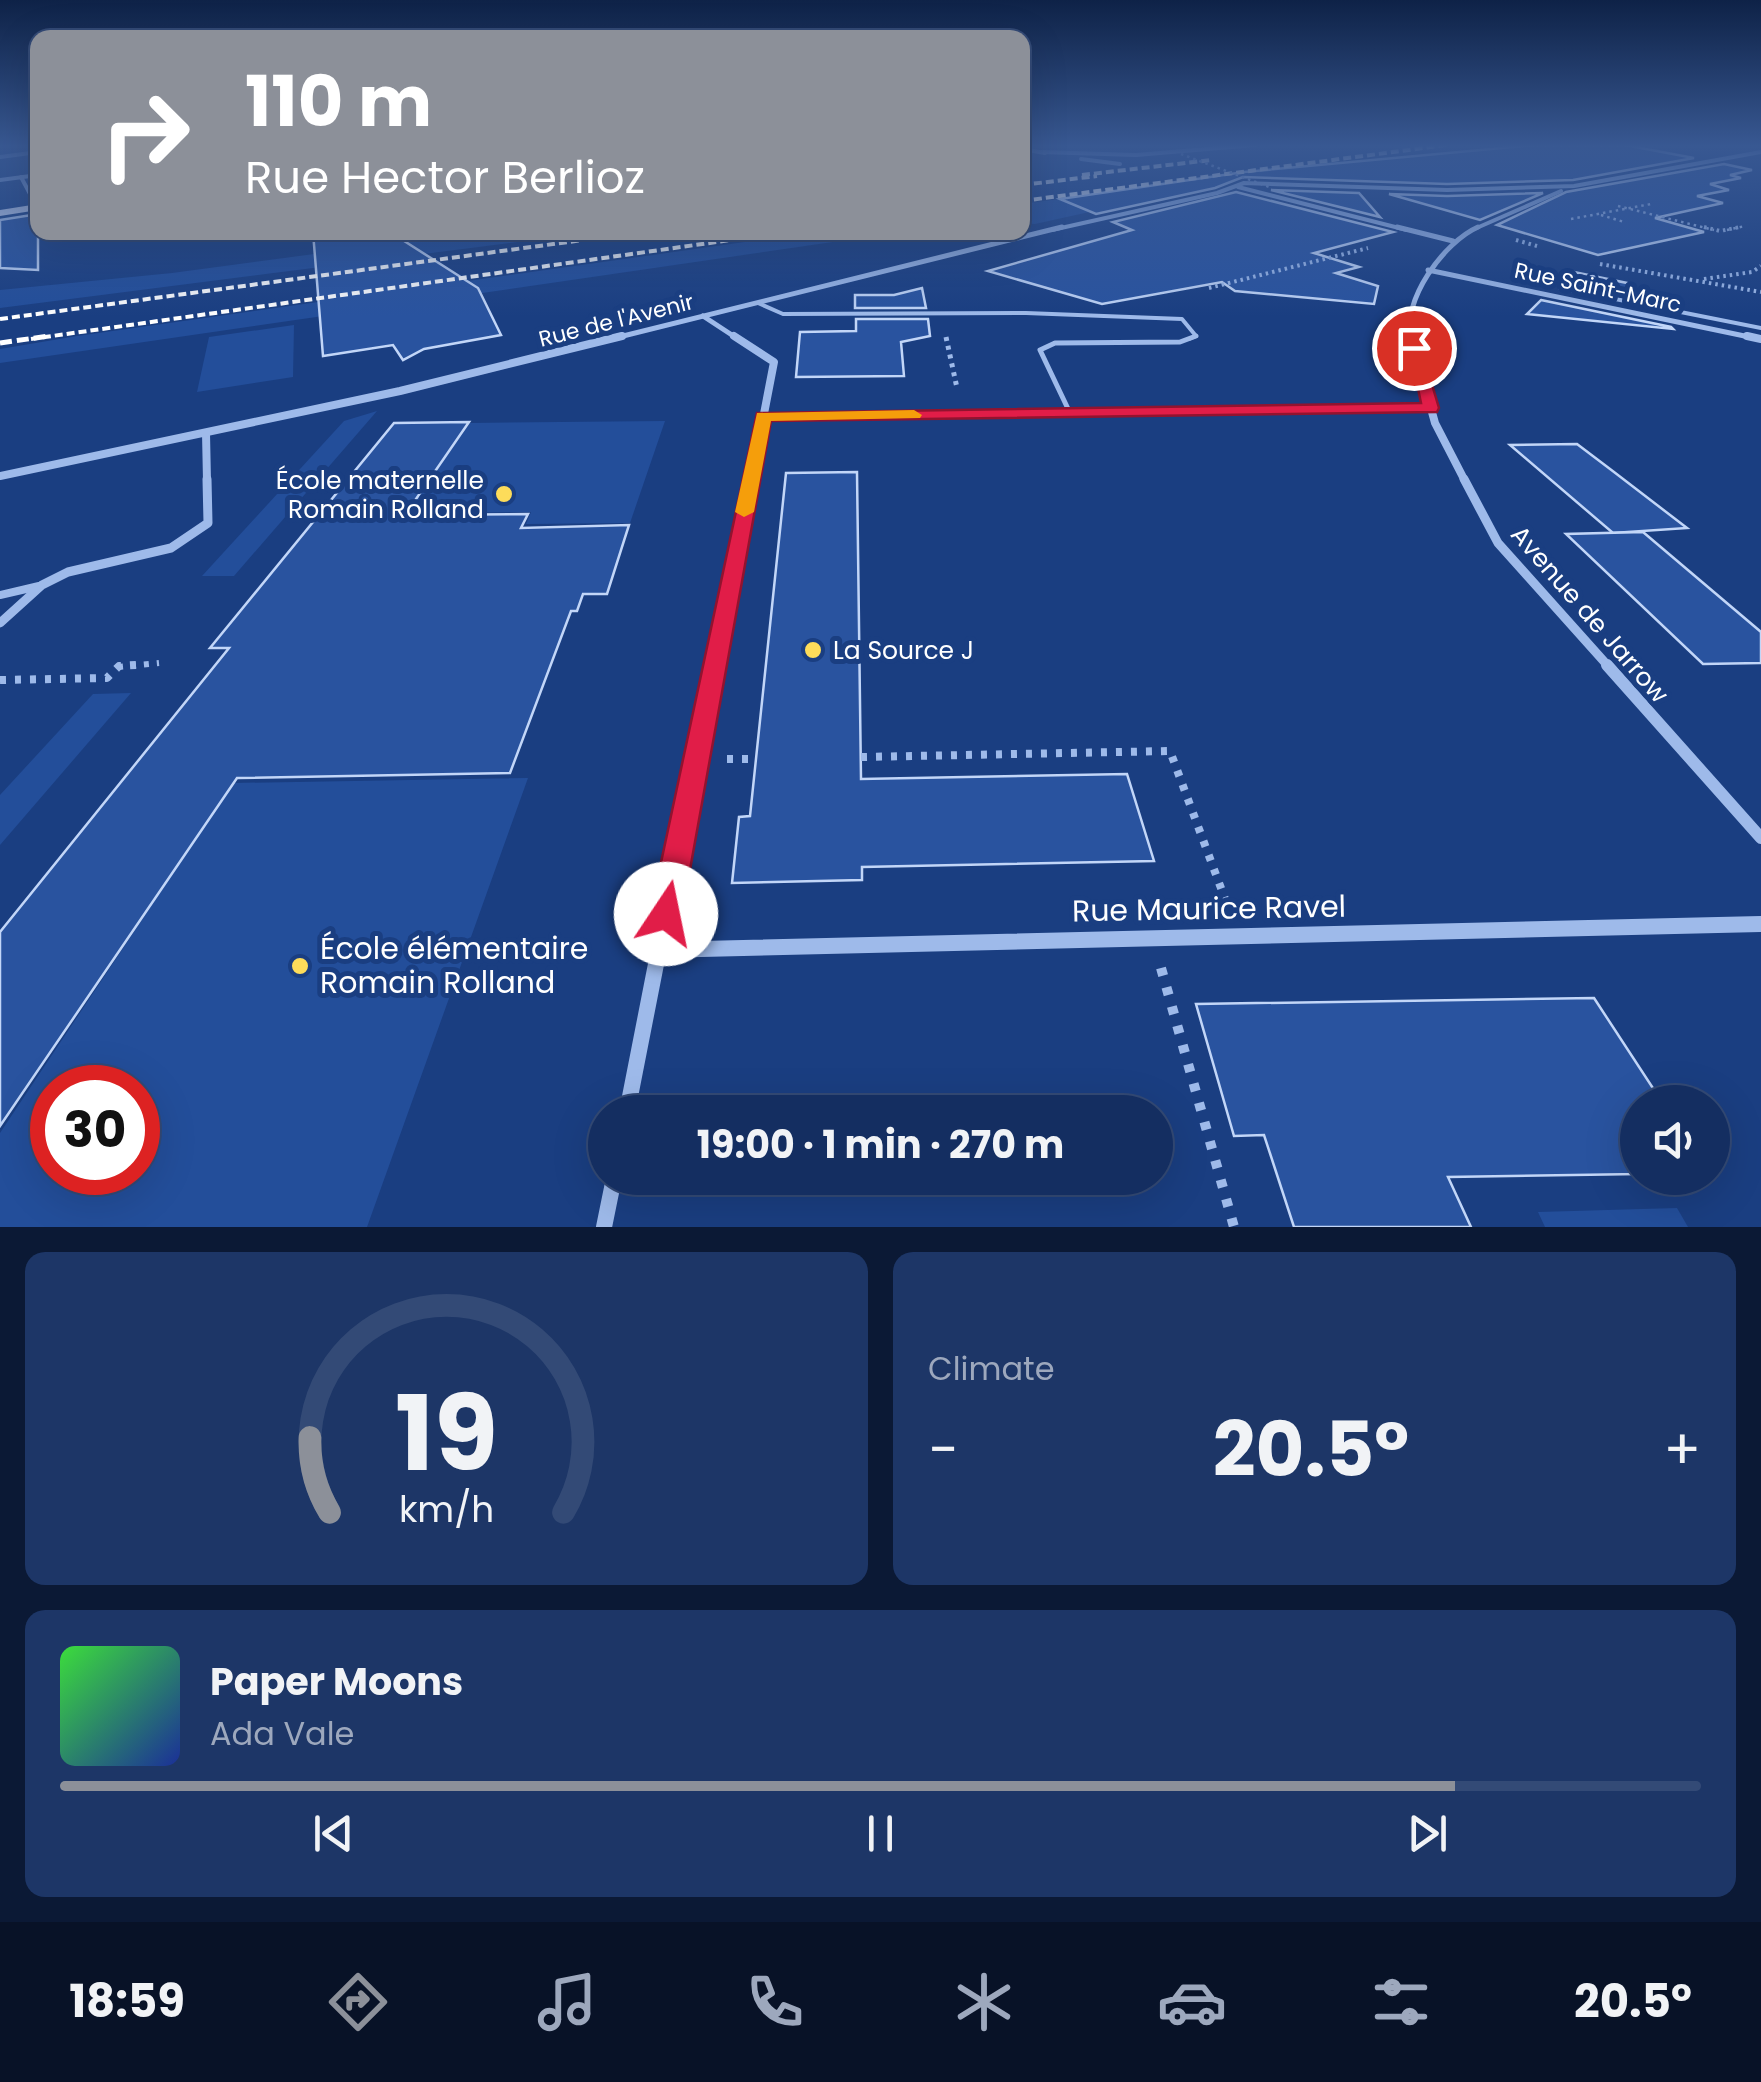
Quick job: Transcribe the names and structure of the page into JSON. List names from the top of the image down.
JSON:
{
  "streets": {
    "street": [
      "Rue Saint-Marc",
      "Rue de l'Avenir",
      "Avenue de Jarrow",
      "Rue Maurice Ravel"
    ]
  },
  "crossings": [
    ["Rue Saint-Marc", "Avenue de Jarrow"]
  ],
  "places": ["École maternelle Romain Rolland", "La Source J", "École élémentaire Romain Rolland"],
  "page": {
    "turn": ["110 m", "Rue Hector Berlioz"],
    "limit": "30",
    "trip": "19:00 · 1 min · 270 m",
    "tile": "Climate",
    "heat": ["−", "20.5°", "+"],
    "song": ["Paper Moons", "Ada Vale"],
    "tabs": ["18:59", "20.5°"],
    "gauge": ["19", "km/h"]
  }
}
